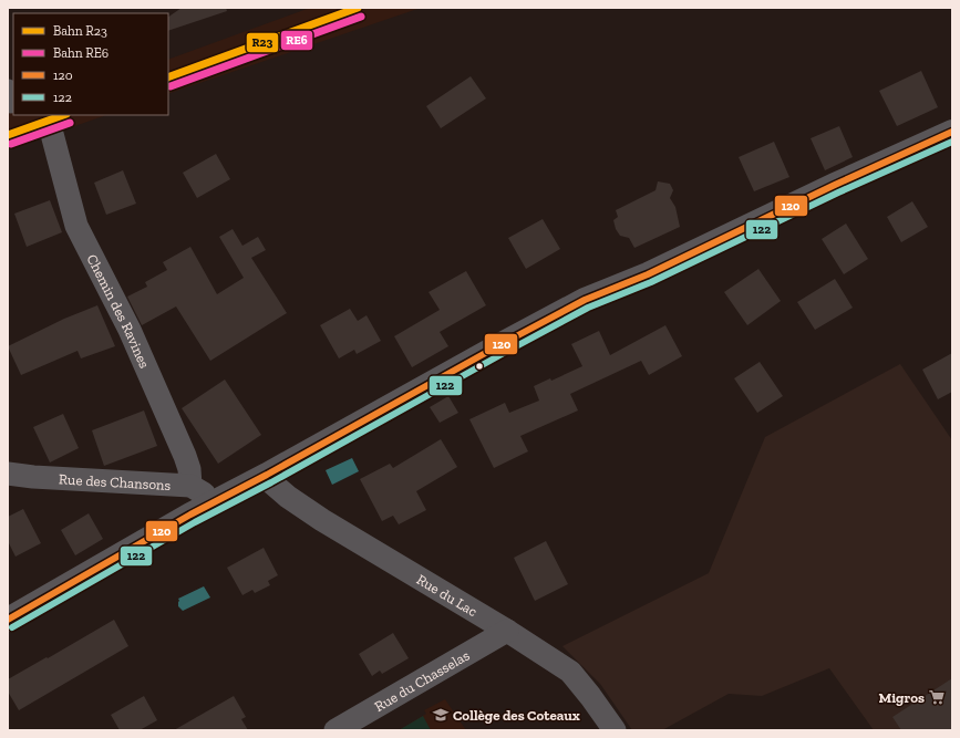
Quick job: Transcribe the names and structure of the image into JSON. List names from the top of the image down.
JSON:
{
  "streets": {
    "street": [
      "Chemin des Ravines",
      "Rue des Chansons",
      "Rue du Lac",
      "Rue du Chasselas"
    ]
  },
  "crossings": [
    ["Chemin des Ravines", "Rue des Chansons"],
    ["Rue du Lac", "Rue du Chasselas"]
  ],
  "places": {
    "supermarket": ["Migros"],
    "school or university": ["Collège des Coteaux"]
  },
  "lines": [
    "rail line R23",
    "rail line RE6",
    "transit line 120",
    "transit line 122"
  ],
  "legend": [
    "Bahn R23",
    "Bahn RE6",
    "120",
    "122"
  ]
}
